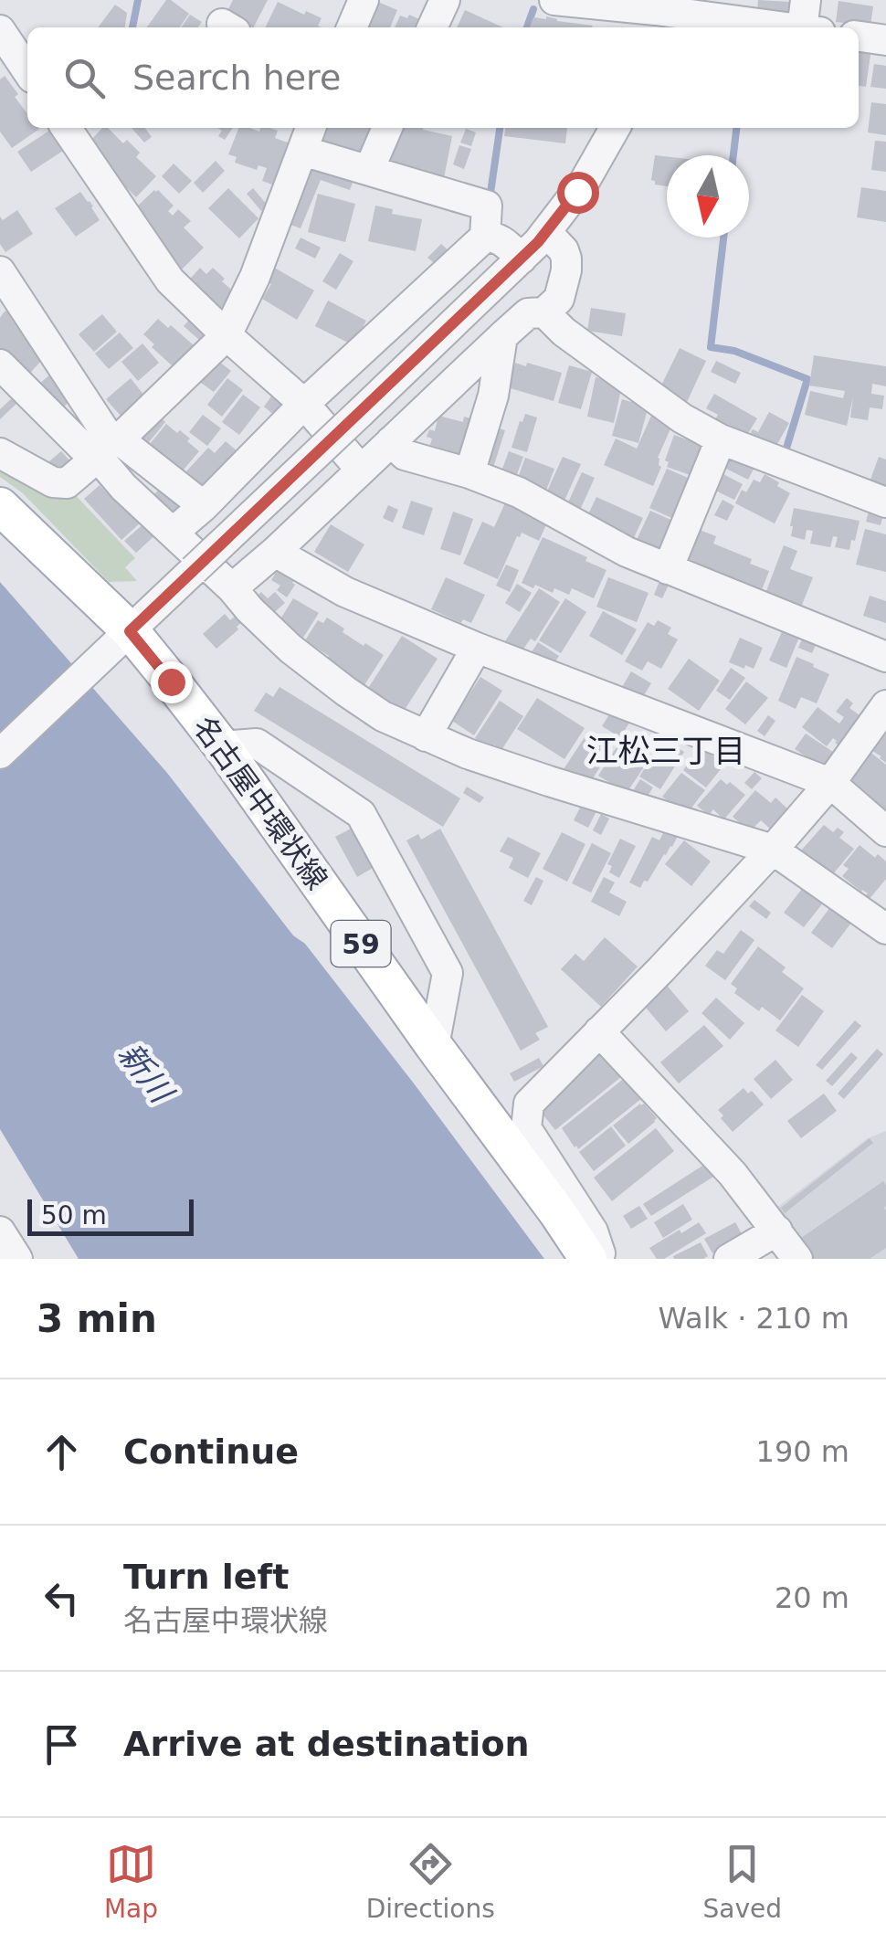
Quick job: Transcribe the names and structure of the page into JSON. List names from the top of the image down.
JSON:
{
  "streets": {
    "main road": ["名古屋中環状線", "59"]
  },
  "districts": ["江松三丁目"],
  "water": ["新川"],
  "scale_bar": "50 m",
  "north": "bottom",
  "page": {
    "search": "Search here",
    "scale": "50 m",
    "heading": ["3 min", "Walk · 210 m"],
    "list": [
      ["Continue", "190 m"],
      ["Turn left", "名古屋中環状線", "20 m"],
      "Arrive at destination"
    ],
    "nav": ["Map", "Directions", "Saved"]
  }
}
